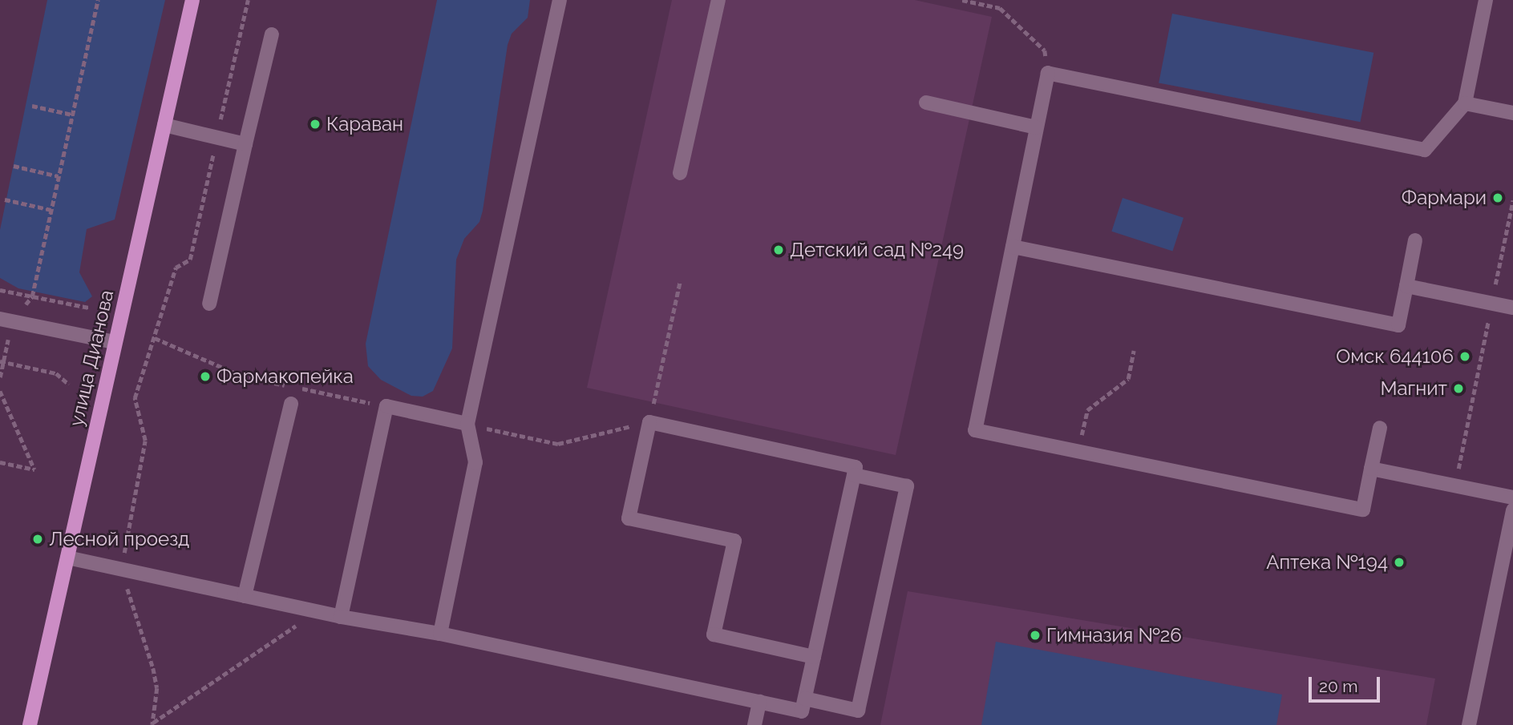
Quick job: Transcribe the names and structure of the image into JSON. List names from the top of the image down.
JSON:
{
  "streets": {
    "main road": ["улица Дианова"]
  },
  "places": [
    "Караван",
    "Фармари",
    "Детский сад №249",
    "Омск 644106",
    "Фармакопейка",
    "Магнит",
    "Лесной проезд",
    "Аптека №194",
    "Гимназия №26"
  ],
  "scale_bar": "20 m"
}
